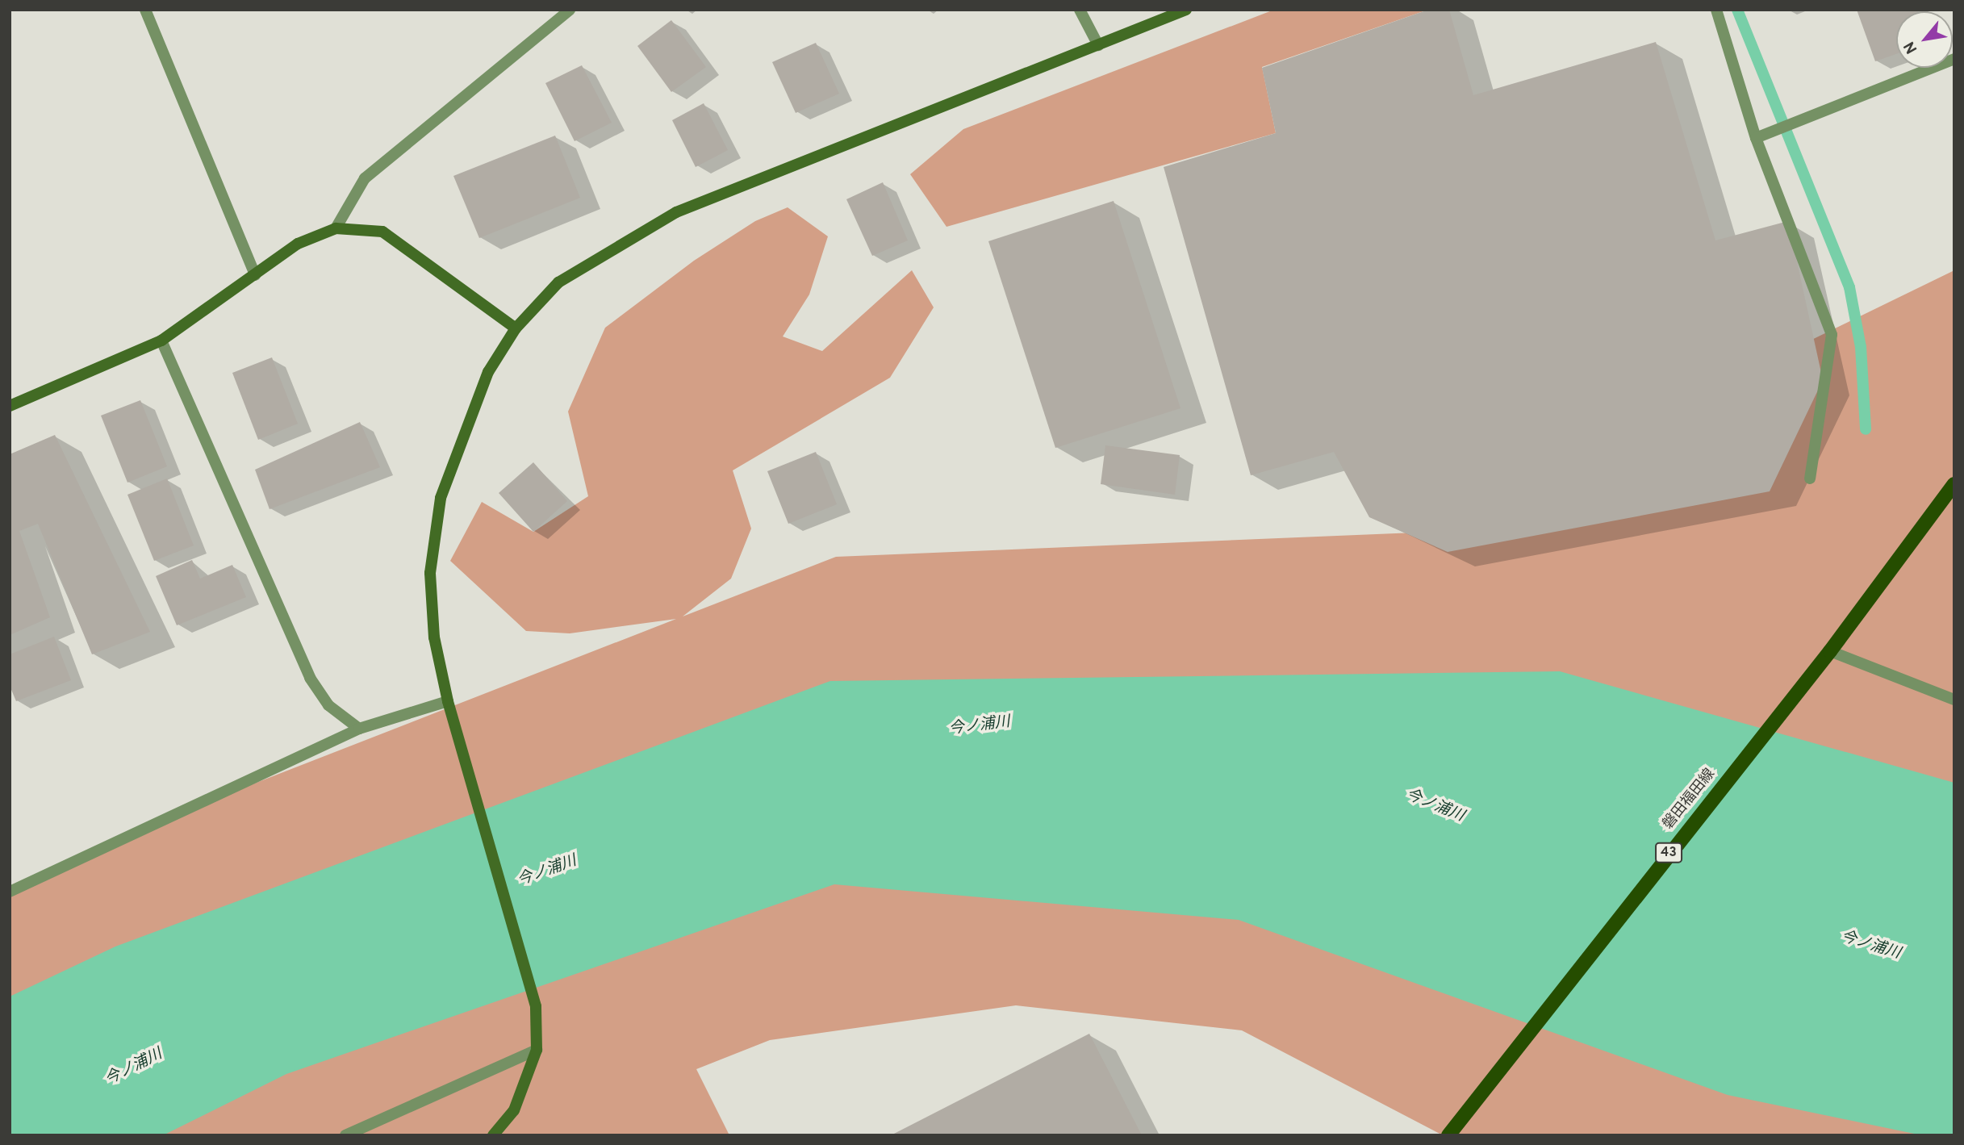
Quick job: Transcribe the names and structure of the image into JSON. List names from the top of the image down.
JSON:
{
  "streets": {
    "main road": ["磐田福田線", "43"]
  },
  "water": ["今ノ浦川"],
  "north": "bottom left"
}
